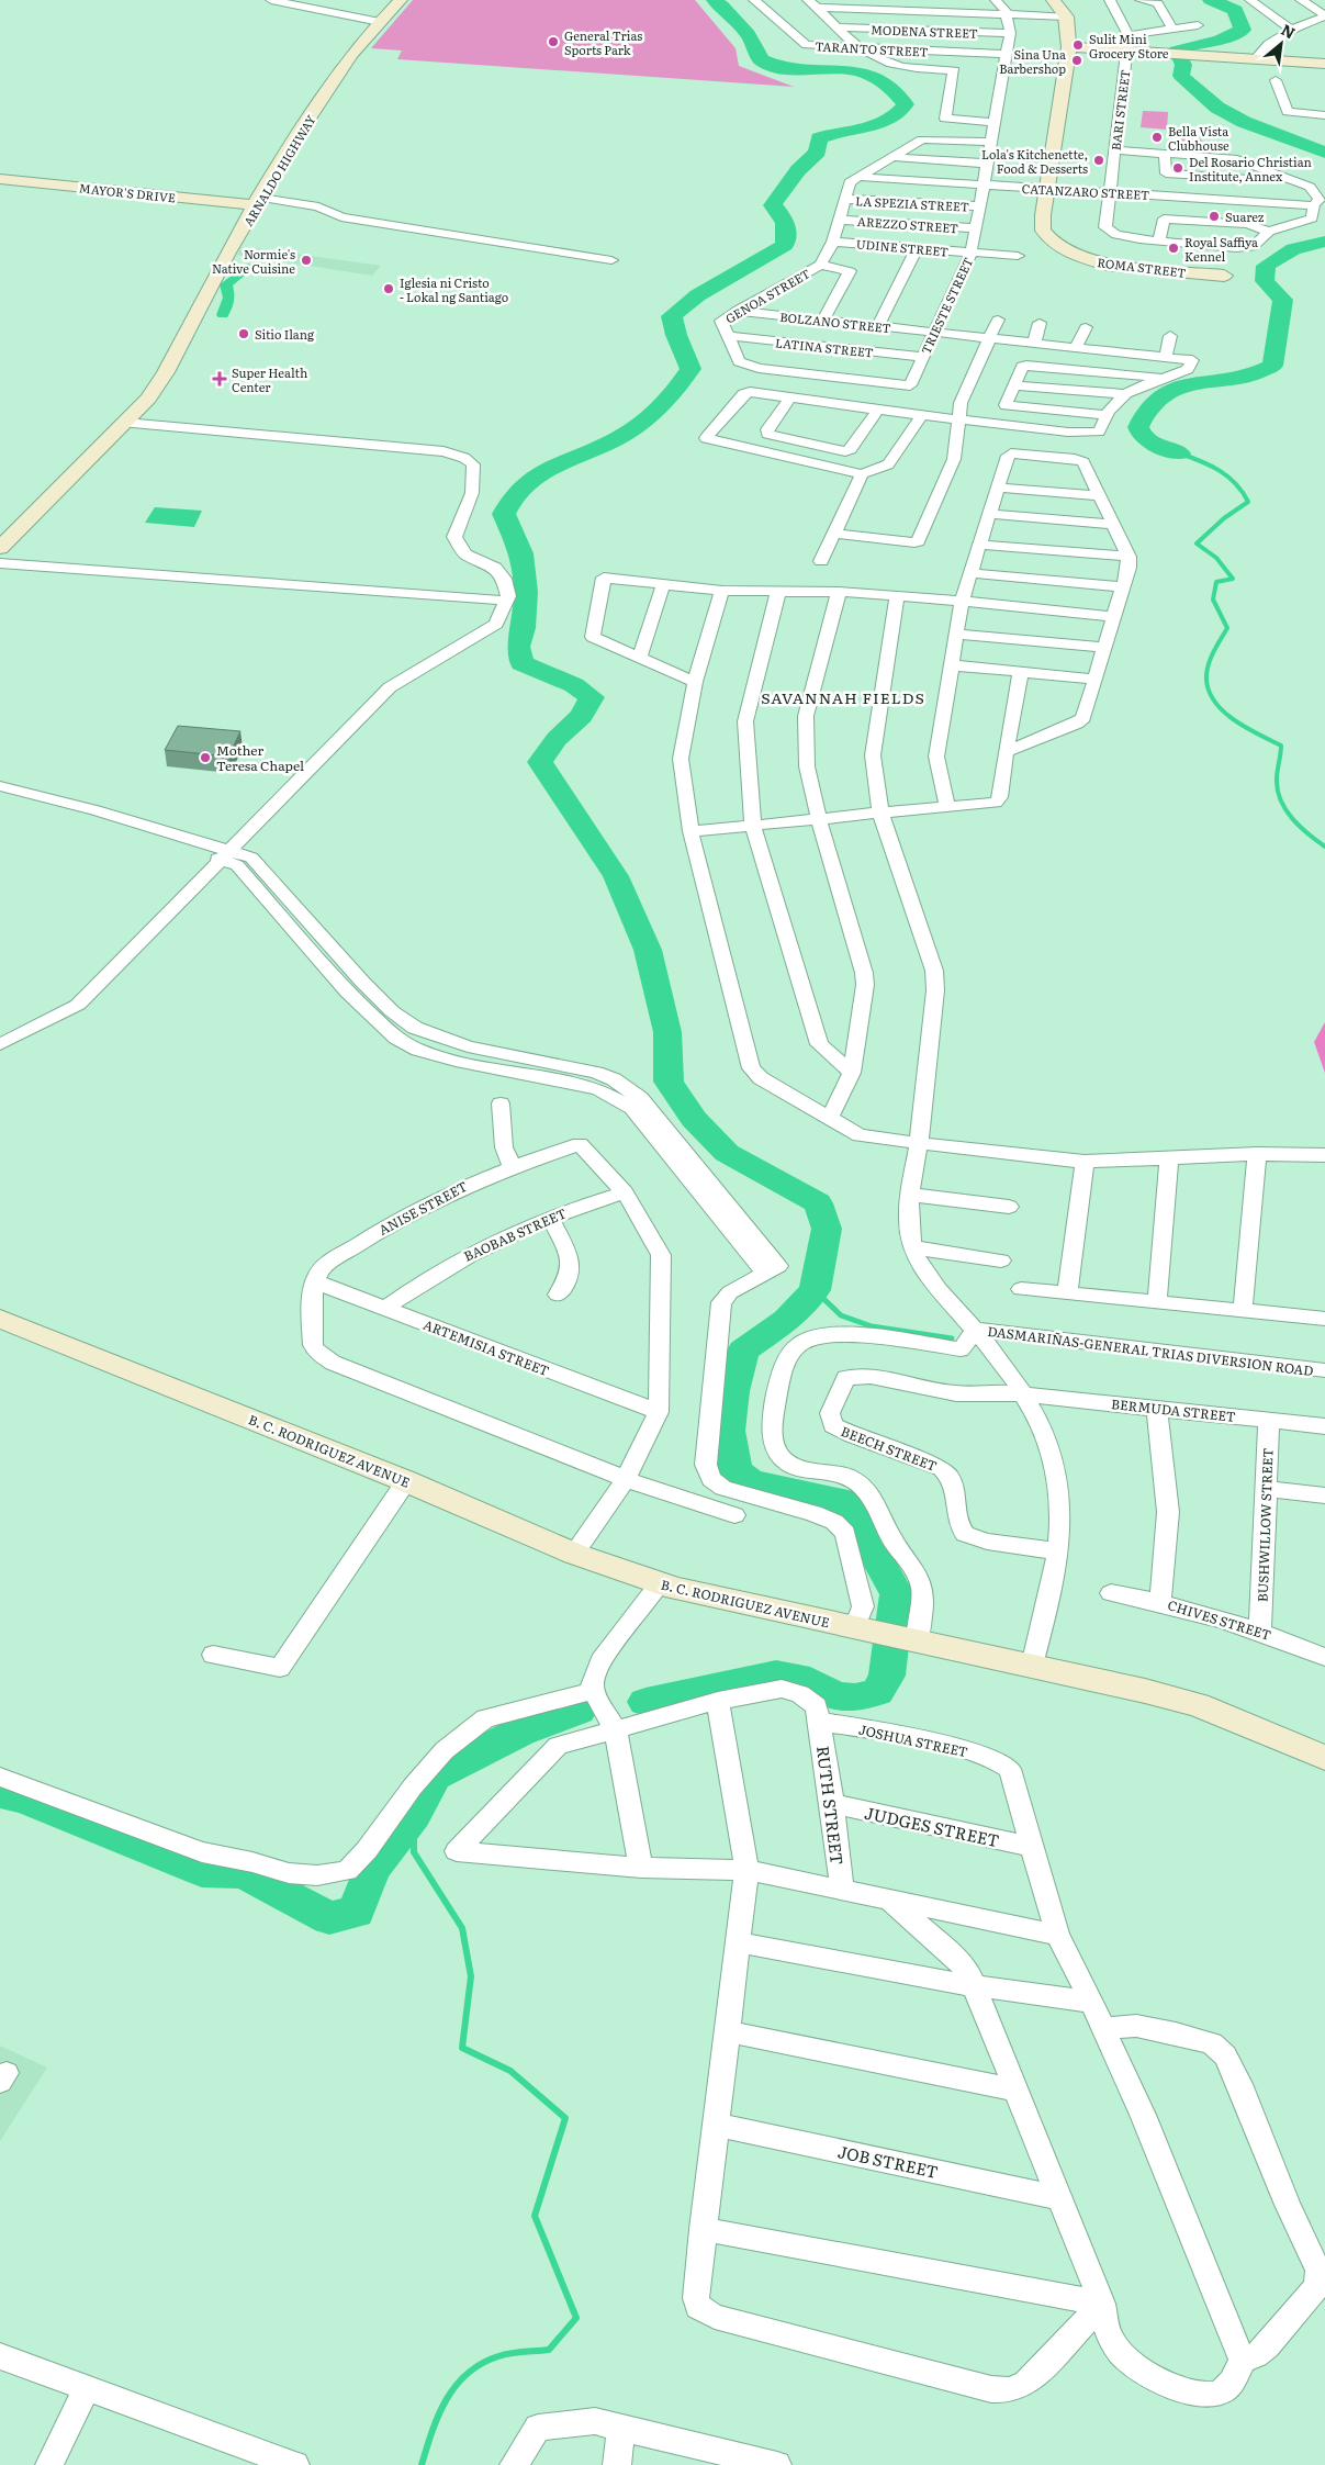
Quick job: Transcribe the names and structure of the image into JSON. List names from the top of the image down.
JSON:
{
  "streets": {
    "street": [
      "MODENA STREET",
      "TARANTO STREET",
      "BARI STREET",
      "ARNALDO HIGHWAY",
      "CATANZARO STREET",
      "MAYOR'S DRIVE",
      "LA SPEZIA STREET",
      "AREZZO STREET",
      "UDINE STREET",
      "ROMA STREET",
      "GENOA STREET",
      "TRIESTE STREET",
      "BOLZANO STREET",
      "LATINA STREET",
      "ANISE STREET",
      "BAOBAB STREET",
      "ARTEMISIA STREET",
      "DASMARIÑAS-GENERAL TRIAS DIVERSION ROAD",
      "BERMUDA STREET",
      "BEECH STREET",
      "B. C. RODRIGUEZ AVENUE",
      "BUSHWILLOW STREET",
      "CHIVES STREET",
      "JOSHUA STREET",
      "RUTH STREET",
      "JUDGES STREET",
      "JOB STREET"
    ]
  },
  "crossings": [
    ["MODENA STREET", "TRIESTE STREET"],
    ["TARANTO STREET", "TRIESTE STREET"],
    ["BARI STREET", "CATANZARO STREET"],
    ["ARNALDO HIGHWAY", "MAYOR'S DRIVE"],
    ["CATANZARO STREET", "ROMA STREET"],
    ["CATANZARO STREET", "GENOA STREET"],
    ["CATANZARO STREET", "TRIESTE STREET"],
    ["LA SPEZIA STREET", "GENOA STREET"],
    ["LA SPEZIA STREET", "TRIESTE STREET"],
    ["AREZZO STREET", "GENOA STREET"],
    ["AREZZO STREET", "TRIESTE STREET"],
    ["UDINE STREET", "GENOA STREET"],
    ["UDINE STREET", "TRIESTE STREET"],
    ["GENOA STREET", "TRIESTE STREET"],
    ["GENOA STREET", "BOLZANO STREET"],
    ["GENOA STREET", "LATINA STREET"],
    ["TRIESTE STREET", "BOLZANO STREET"],
    ["TRIESTE STREET", "LATINA STREET"],
    ["ANISE STREET", "BAOBAB STREET"],
    ["ANISE STREET", "ARTEMISIA STREET"],
    ["ANISE STREET", "B. C. RODRIGUEZ AVENUE"],
    ["BAOBAB STREET", "ARTEMISIA STREET"],
    ["BERMUDA STREET", "BEECH STREET"],
    ["BERMUDA STREET", "BUSHWILLOW STREET"],
    ["BUSHWILLOW STREET", "CHIVES STREET"],
    ["JOSHUA STREET", "RUTH STREET"],
    ["JOSHUA STREET", "JUDGES STREET"],
    ["RUTH STREET", "JUDGES STREET"]
  ],
  "districts": ["SAVANNAH FIELDS"],
  "places": {
    "other": [
      "General Trias Sports Park",
      "Sulit Mini Grocery Store",
      "Sina Una Barbershop",
      "Bella Vista Clubhouse",
      "Lola's Kitchenette, Food & Desserts",
      "Del Rosario Christian Institute, Annex",
      "Suarez",
      "Royal Saffiya Kennel",
      "Normie's Native Cuisine",
      "Iglesia ni Cristo - Lokal ng Santiago",
      "Sitio Ilang",
      "Mother Teresa Chapel"
    ],
    "health": ["Super Health Center"]
  },
  "north": "top right"
}
